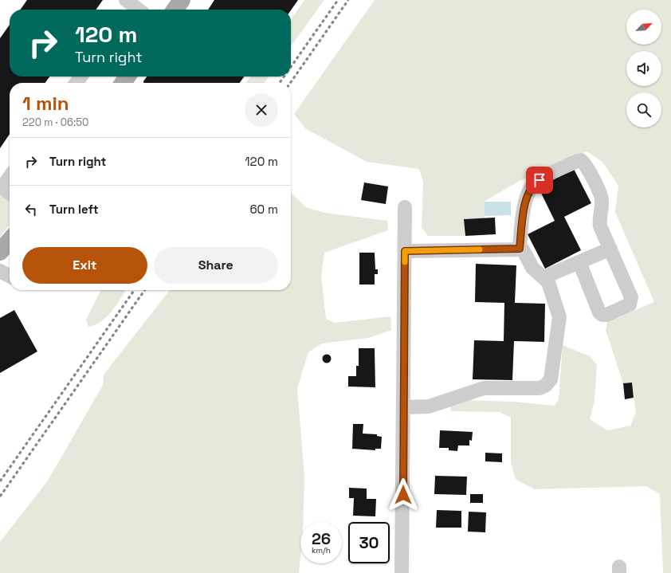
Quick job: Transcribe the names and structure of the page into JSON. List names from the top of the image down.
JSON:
{
  "north": "top right",
  "page": {
    "turn": ["120 m", "Turn right"],
    "heading": ["1 min", "220 m · 06:50"],
    "list": [
      {
        "name": "Turn right",
        "value": "120 m"
      },
      {
        "name": "Turn left",
        "value": "60 m"
      }
    ],
    "buttons": ["Exit", "Share"],
    "speed": "26 km/h",
    "limit": "30"
  }
}
